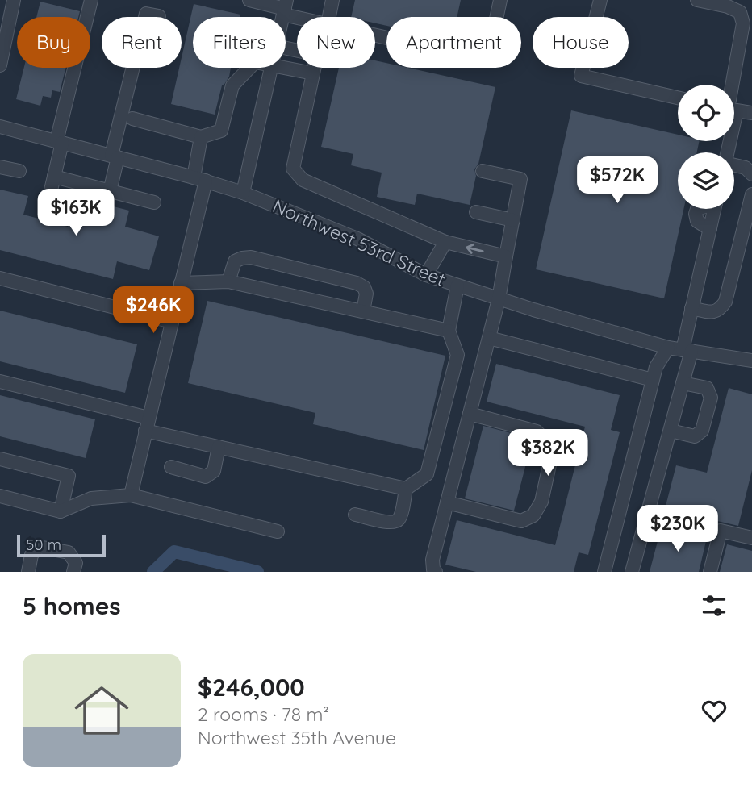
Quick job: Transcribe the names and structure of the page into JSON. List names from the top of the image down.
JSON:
{
  "streets": {
    "street": ["Northwest 53rd Street"]
  },
  "scale_bar": "50 m",
  "page": {
    "chip": [
      "Buy",
      "Rent",
      "Filters",
      "New",
      "Apartment",
      "House"
    ],
    "price": [
      "$572K",
      "$163K",
      "$246K",
      "$382K",
      "$230K"
    ],
    "scale": "50 m",
    "heading": "5 homes",
    "list": [
      {
        "name": "$246,000",
        "note": "2 rooms · 78 m² · Northwest 35th Avenue"
      }
    ]
  }
}
